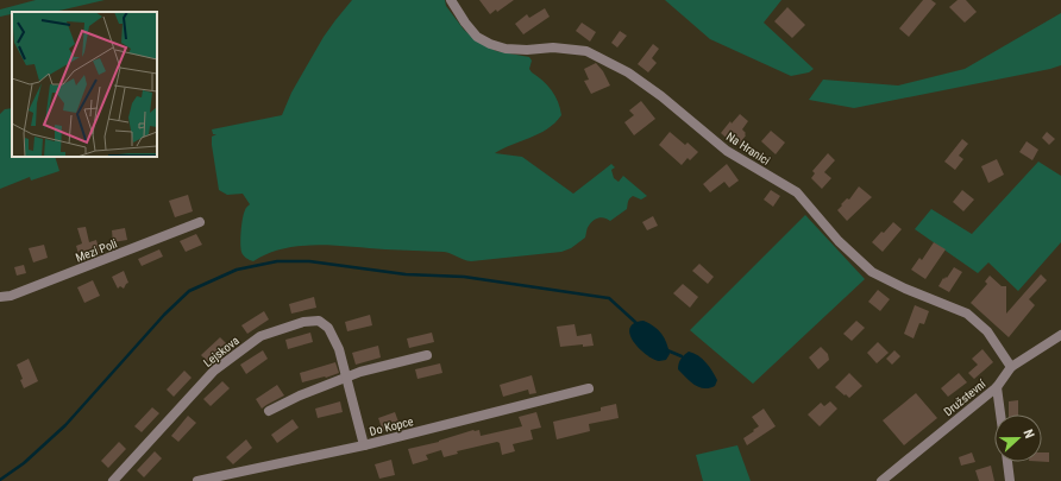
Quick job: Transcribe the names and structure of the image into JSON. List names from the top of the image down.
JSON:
{
  "streets": {
    "street": [
      "Na Hranici",
      "Mezi Poli",
      "Lejskova",
      "Družstevní",
      "Do Kopce"
    ]
  },
  "crossings": [
    ["Na Hranici", "Družstevní"],
    ["Lejskova", "Do Kopce"]
  ],
  "north": "right"
}
